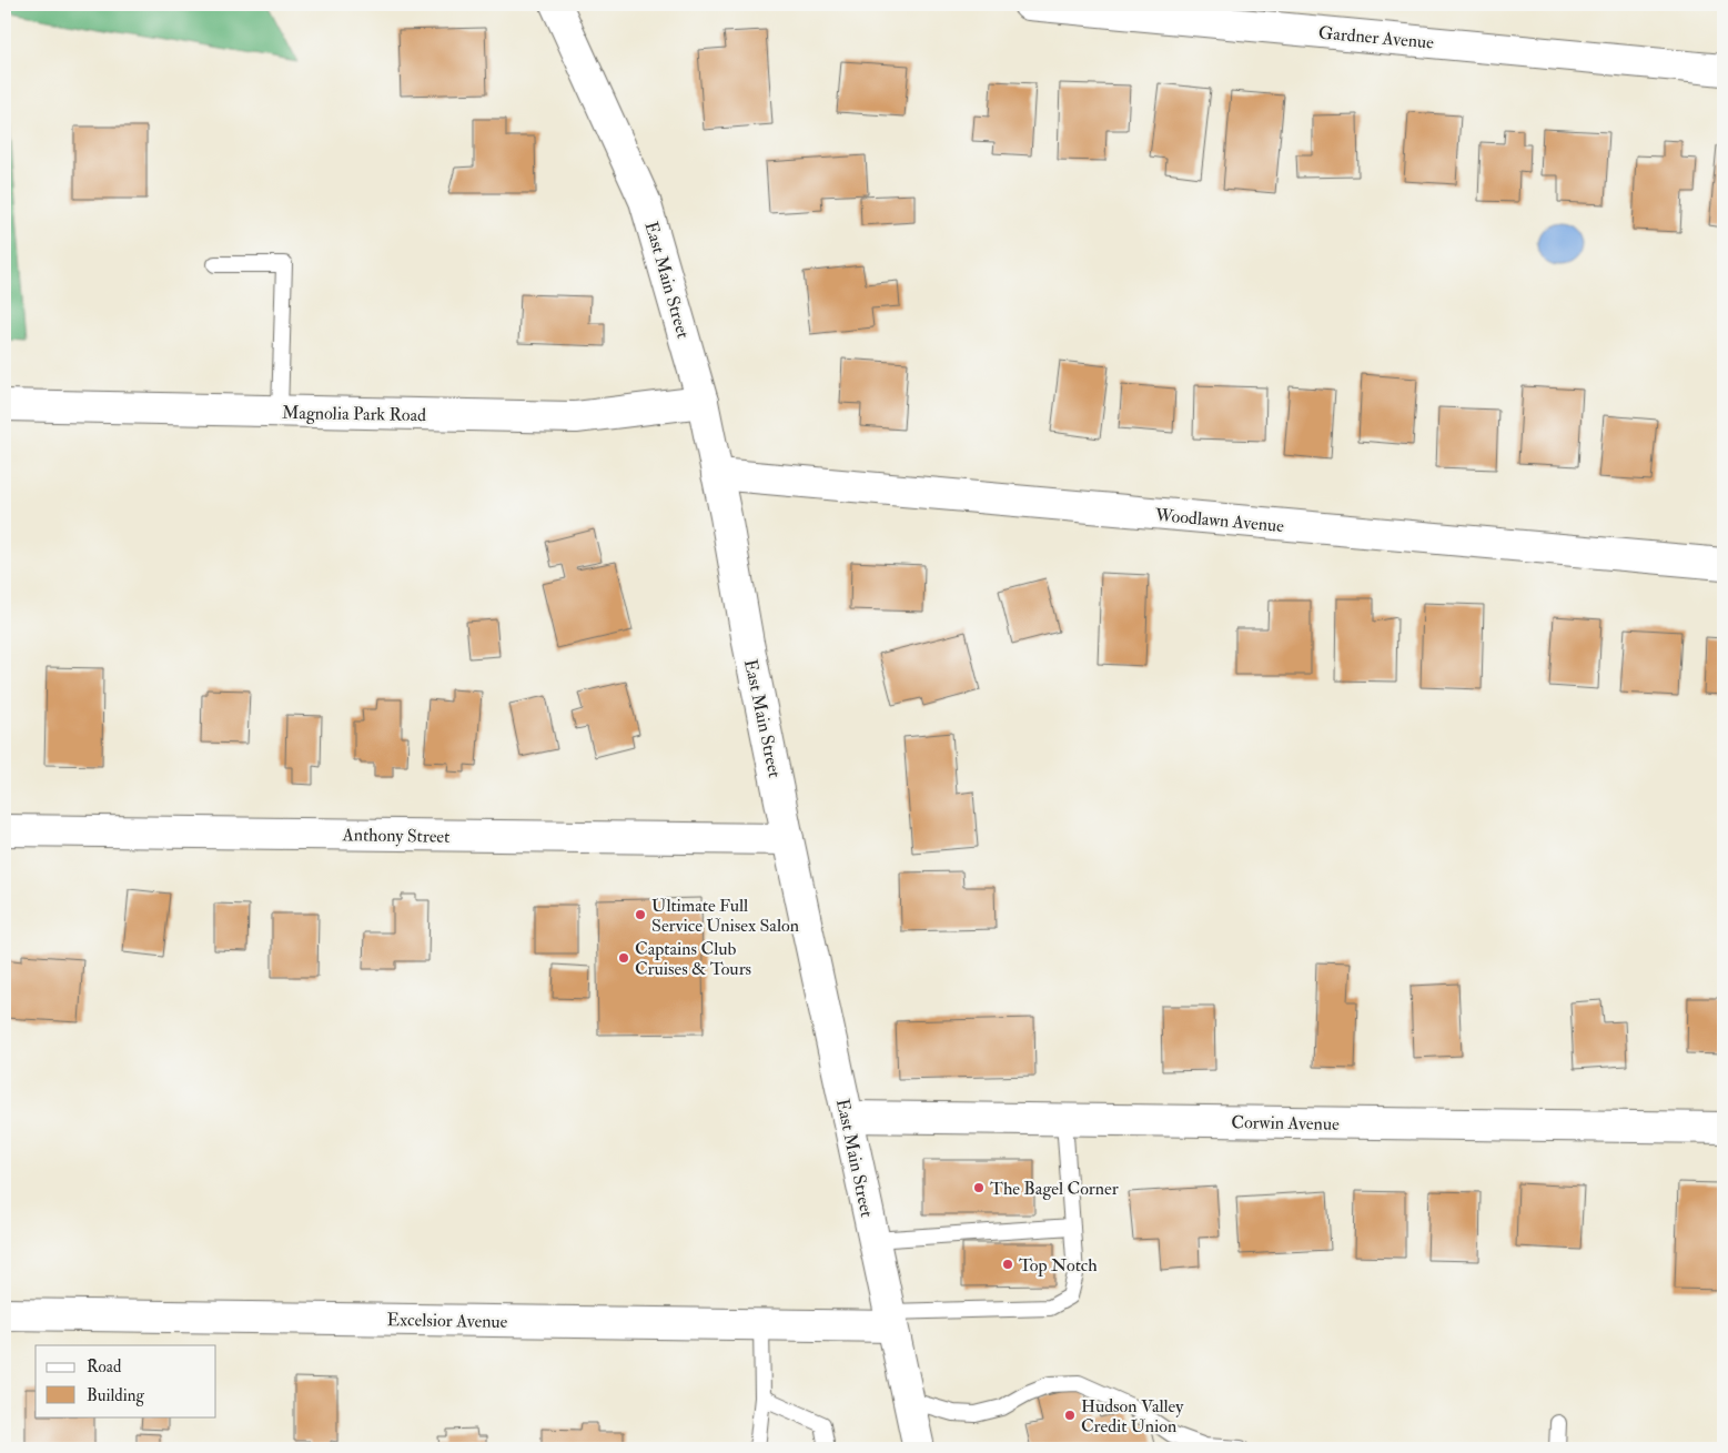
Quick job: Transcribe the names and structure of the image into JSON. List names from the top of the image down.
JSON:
{
  "streets": {
    "street": [
      "Gardner Avenue",
      "East Main Street",
      "Magnolia Park Road",
      "Woodlawn Avenue",
      "Anthony Street",
      "Corwin Avenue",
      "Excelsior Avenue"
    ]
  },
  "crossings": [
    ["East Main Street", "Magnolia Park Road"],
    ["East Main Street", "Woodlawn Avenue"],
    ["East Main Street", "Anthony Street"],
    ["East Main Street", "Corwin Avenue"],
    ["East Main Street", "Excelsior Avenue"]
  ],
  "places": [
    "Ultimate Full Service Unisex Salon",
    "Captains Club Cruises & Tours",
    "The Bagel Corner",
    "Top Notch",
    "Hudson Valley Credit Union"
  ],
  "legend": ["Road", "Building"]
}
